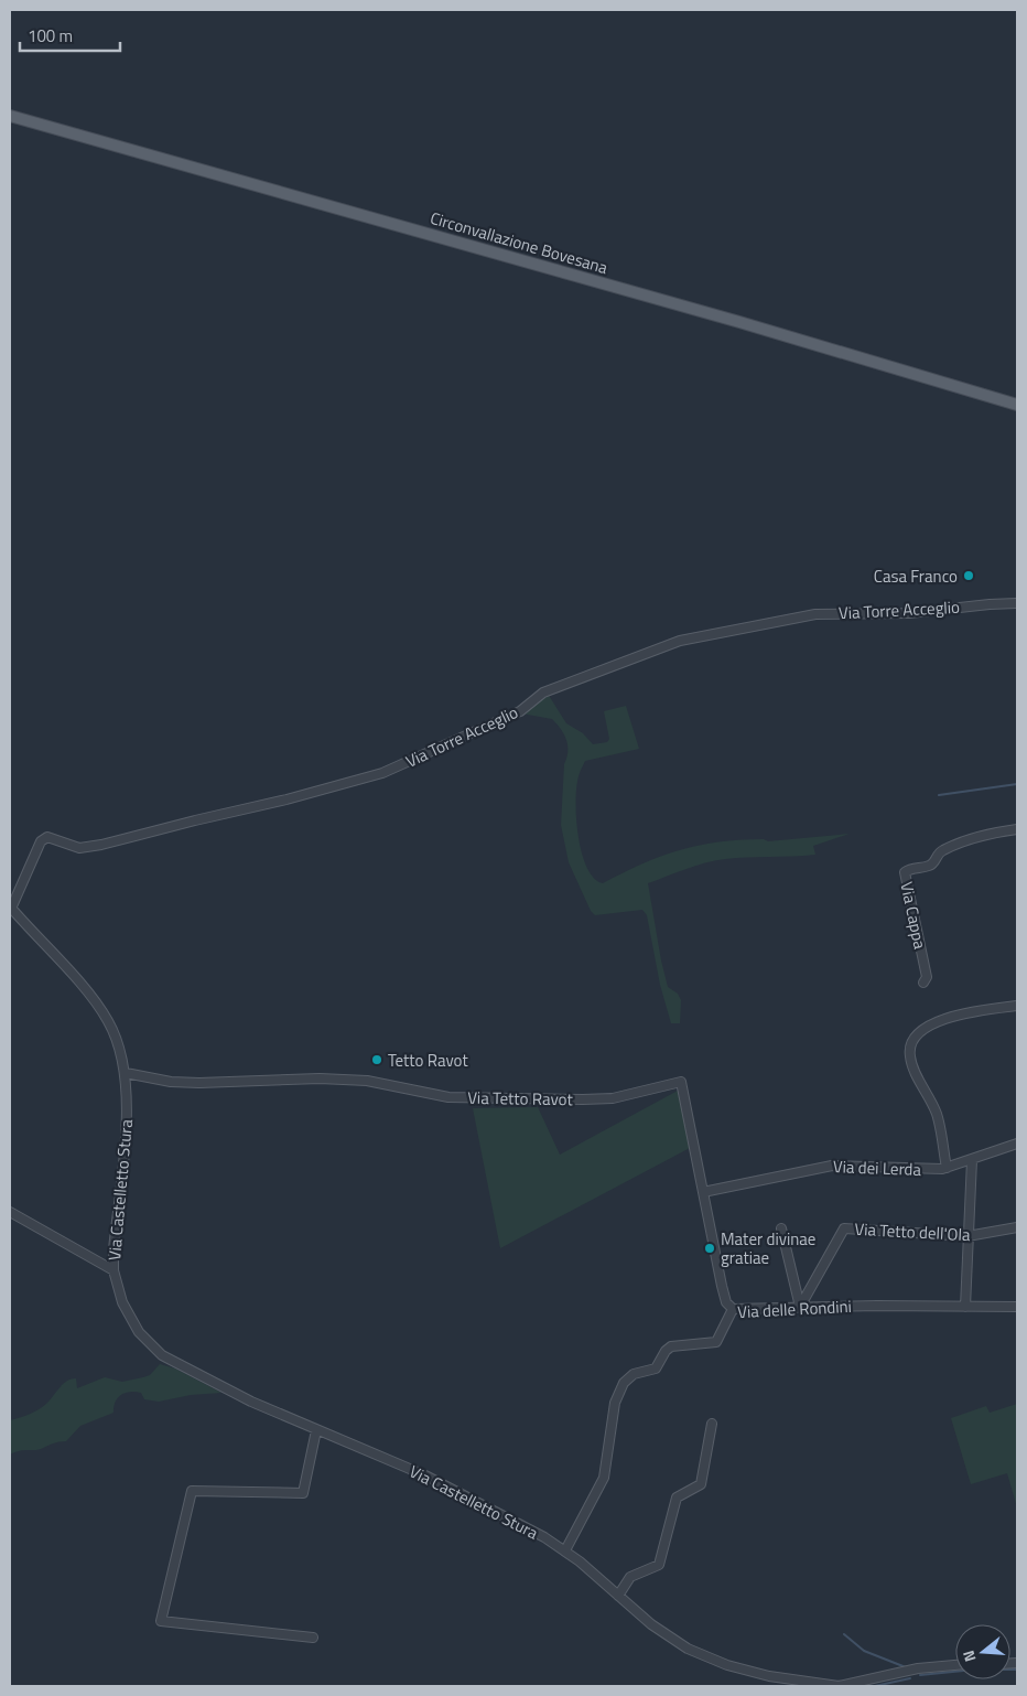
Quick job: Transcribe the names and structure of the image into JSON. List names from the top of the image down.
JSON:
{
  "streets": {
    "main road": ["Circonvallazione Bovesana"],
    "street": [
      "Via Torre Acceglio",
      "Via Cappa",
      "Via Tetto Ravot",
      "Via dei Lerda",
      "Via Castelletto Stura",
      "Via Tetto dell'Ola",
      "Via delle Rondini"
    ]
  },
  "crossings": [
    ["Via Torre Acceglio", "Via Castelletto Stura"],
    ["Via Tetto Ravot", "Via dei Lerda"],
    ["Via Tetto Ravot", "Via Castelletto Stura"],
    ["Via Tetto Ravot", "Via delle Rondini"],
    ["Via Castelletto Stura", "Via delle Rondini"],
    ["Via Tetto dell'Ola", "Via delle Rondini"]
  ],
  "places": ["Casa Franco", "Tetto Ravot", "Mater divinae gratiae"],
  "scale_bar": "100 m",
  "north": "left"
}
